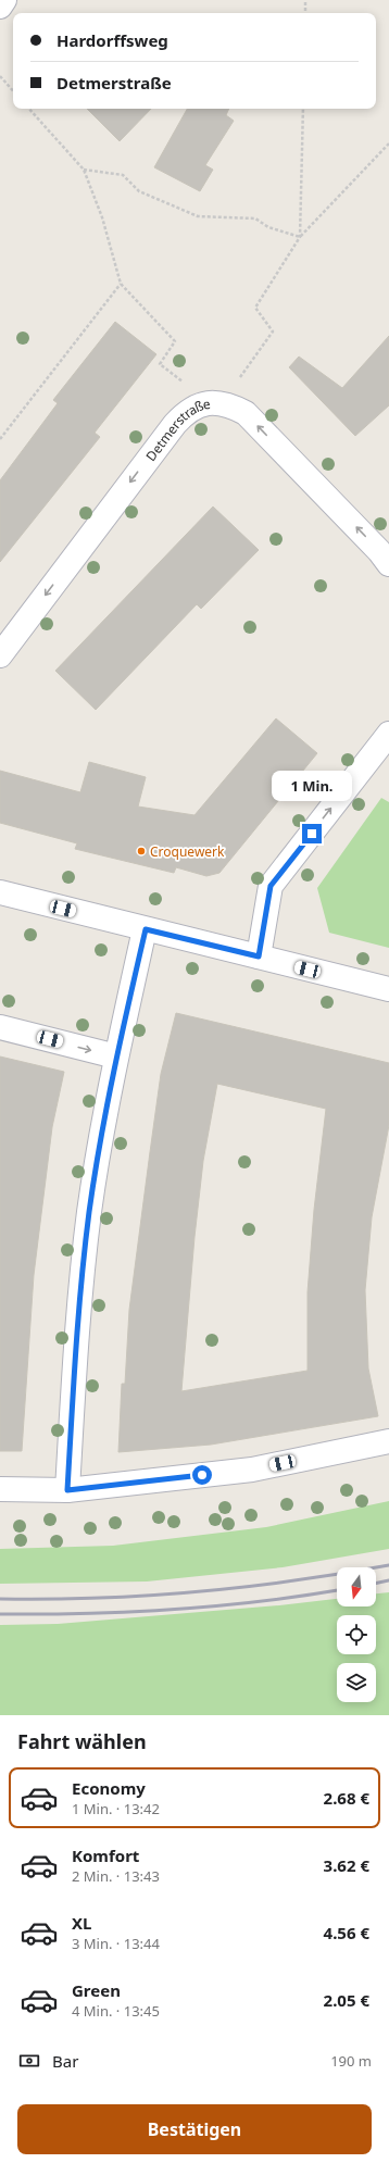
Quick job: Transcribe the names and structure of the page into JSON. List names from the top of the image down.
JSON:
{
  "streets": {
    "street": ["Detmerstraße"]
  },
  "places": ["Croquewerk"],
  "north": "bottom",
  "page": {
    "banner": ["Hardorffsweg", "Detmerstraße"],
    "bubble": "1 Min.",
    "heading": "Fahrt wählen",
    "list": [
      {
        "name": "Economy",
        "note": "1 Min. · 13:42",
        "value": "2.68 €"
      },
      {
        "name": "Komfort",
        "note": "2 Min. · 13:43",
        "value": "3.62 €"
      },
      {
        "name": "XL",
        "note": "3 Min. · 13:44",
        "value": "4.56 €"
      },
      {
        "name": "Green",
        "note": "4 Min. · 13:45",
        "value": "2.05 €"
      }
    ],
    "pay": ["Bar", "190 m"],
    "buttons": "Bestätigen"
  }
}
